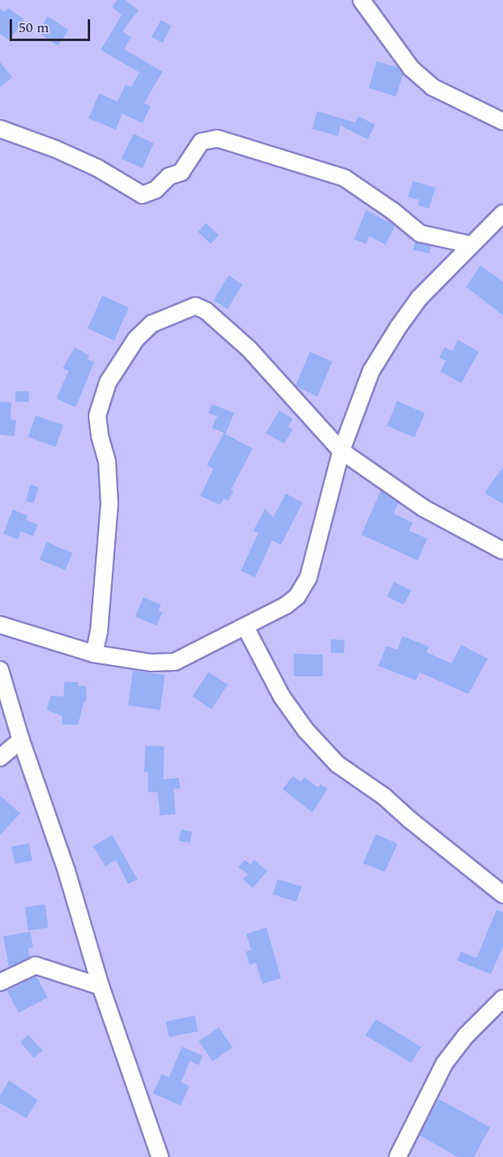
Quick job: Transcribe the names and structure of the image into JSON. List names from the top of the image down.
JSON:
{
  "scale_bar": "50 m"
}
